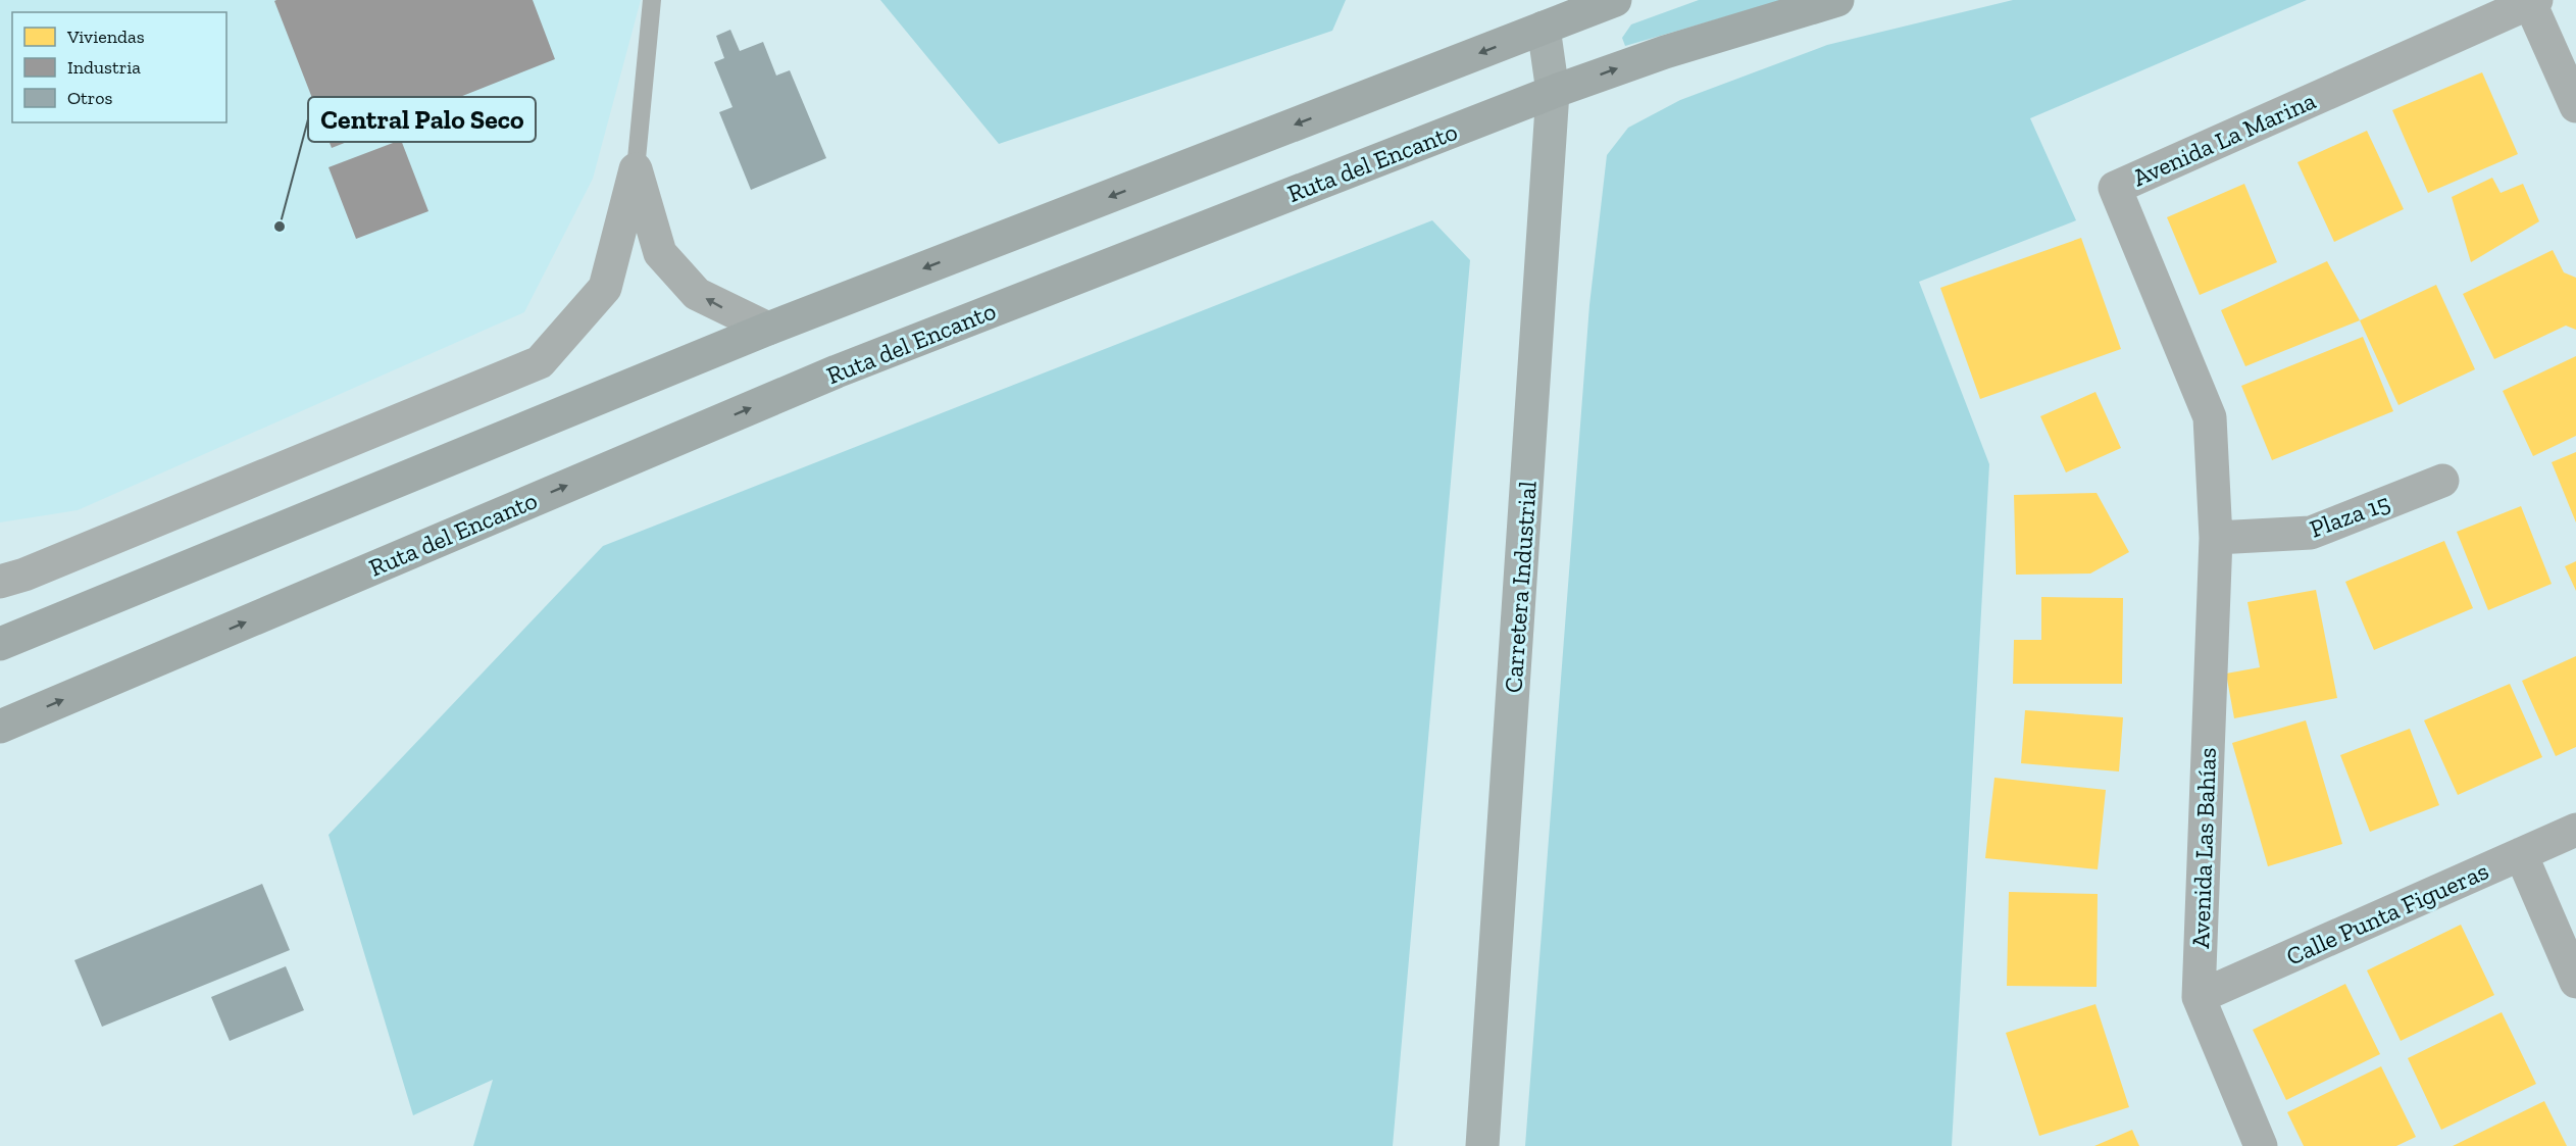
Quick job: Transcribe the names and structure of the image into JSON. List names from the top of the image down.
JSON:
{
  "streets": {
    "main road": ["Ruta del Encanto"],
    "street": [
      "Avenida La Marina",
      "Plaza 15",
      "Carretera Industrial",
      "Avenida Las Bahías",
      "Calle Punta Figueras"
    ]
  },
  "crossings": [
    ["Avenida La Marina", "Plaza 15"],
    ["Avenida La Marina", "Avenida Las Bahías"],
    ["Ruta del Encanto", "Carretera Industrial"],
    ["Plaza 15", "Avenida Las Bahías"],
    ["Avenida Las Bahías", "Calle Punta Figueras"]
  ],
  "places": ["Central Palo Seco"],
  "legend": ["Viviendas", "Industria", "Otros"]
}
